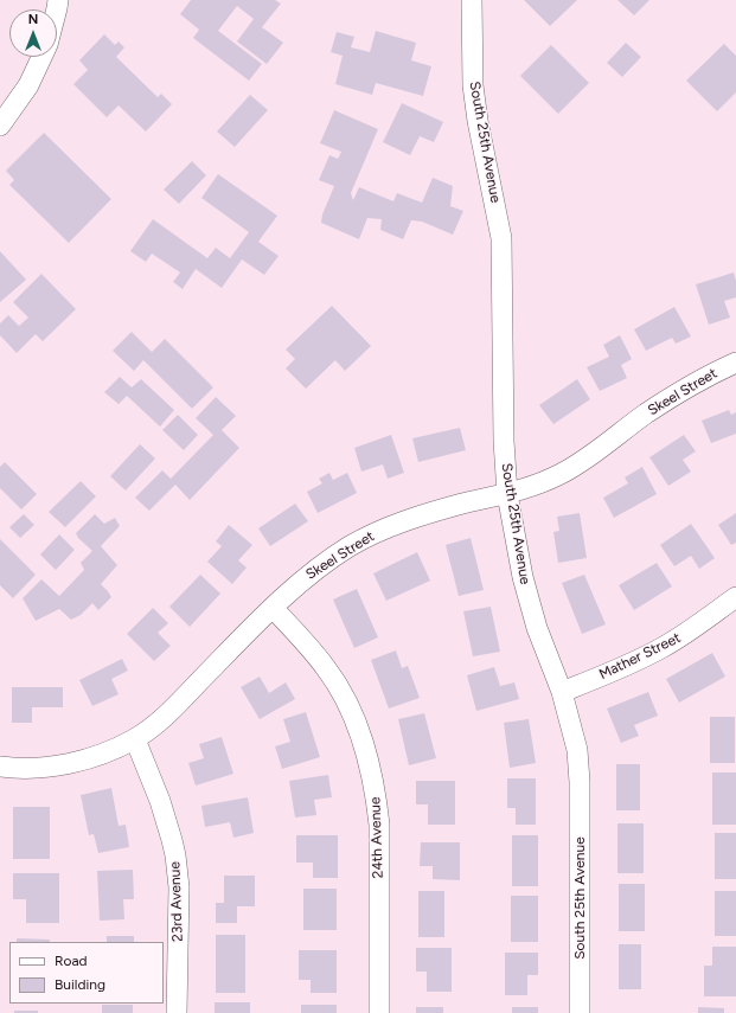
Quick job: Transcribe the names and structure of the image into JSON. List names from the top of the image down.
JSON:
{
  "streets": {
    "street": [
      "South 25th Avenue",
      "Skeel Street",
      "Mather Street",
      "24th Avenue",
      "23rd Avenue"
    ]
  },
  "crossings": [
    ["South 25th Avenue", "Skeel Street"],
    ["South 25th Avenue", "Mather Street"],
    ["Skeel Street", "24th Avenue"],
    ["Skeel Street", "23rd Avenue"]
  ],
  "legend": ["Road", "Building"],
  "north": "top"
}
